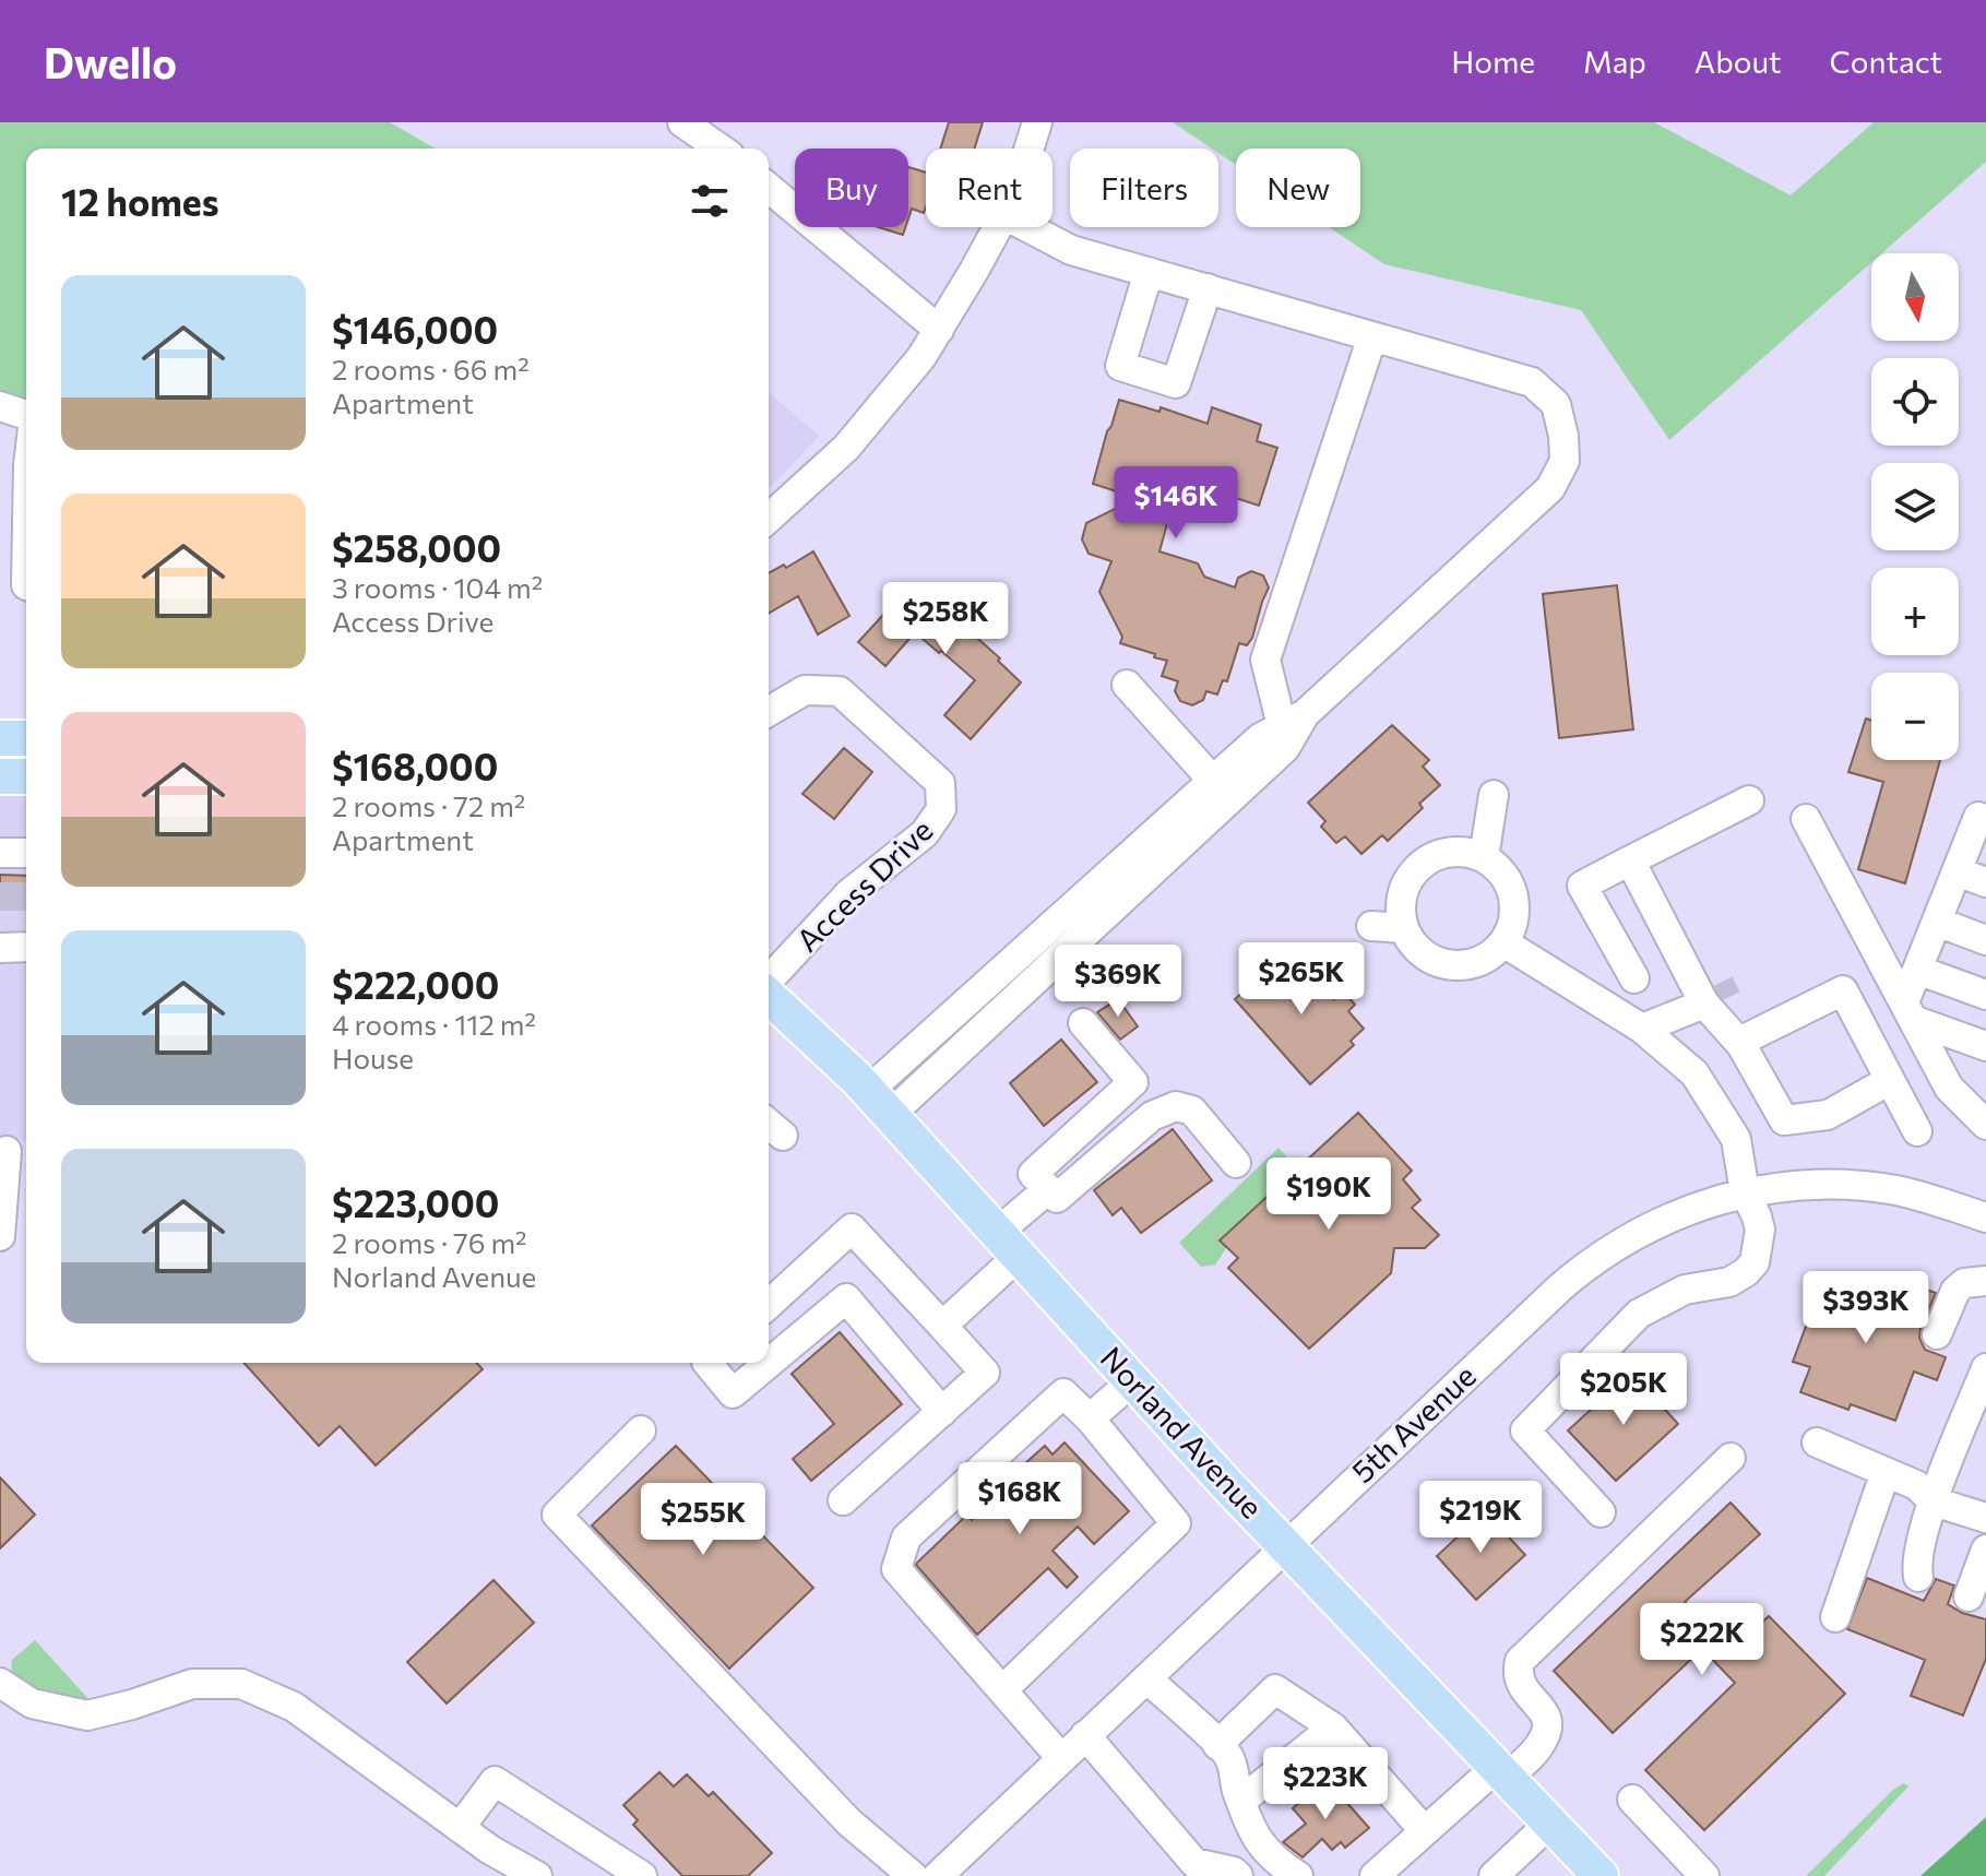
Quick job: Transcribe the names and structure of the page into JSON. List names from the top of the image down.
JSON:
{
  "streets": {
    "main road": ["Norland Avenue"],
    "street": ["Access Drive", "5th Avenue"]
  },
  "crossings": [
    ["5th Avenue", "Norland Avenue"]
  ],
  "north": "bottom",
  "page": {
    "header": "Dwello",
    "nav": [
      "Home",
      "Map",
      "About",
      "Contact"
    ],
    "chip": [
      "Buy",
      "Rent",
      "Filters",
      "New"
    ],
    "heading": "12 homes",
    "map_buttons": ["+", "−"],
    "list": [
      {
        "name": "$146,000",
        "note": "2 rooms · 66 m² · Apartment"
      },
      {
        "name": "$258,000",
        "note": "3 rooms · 104 m² · Access Drive"
      },
      {
        "name": "$168,000",
        "note": "2 rooms · 72 m² · Apartment"
      },
      {
        "name": "$222,000",
        "note": "4 rooms · 112 m² · House"
      },
      {
        "name": "$223,000",
        "note": "2 rooms · 76 m² · Norland Avenue"
      }
    ],
    "price": [
      "$146K",
      "$258K",
      "$265K",
      "$369K",
      "$190K",
      "$393K",
      "$205K",
      "$168K",
      "$219K",
      "$255K",
      "$222K",
      "$223K"
    ]
  }
}
